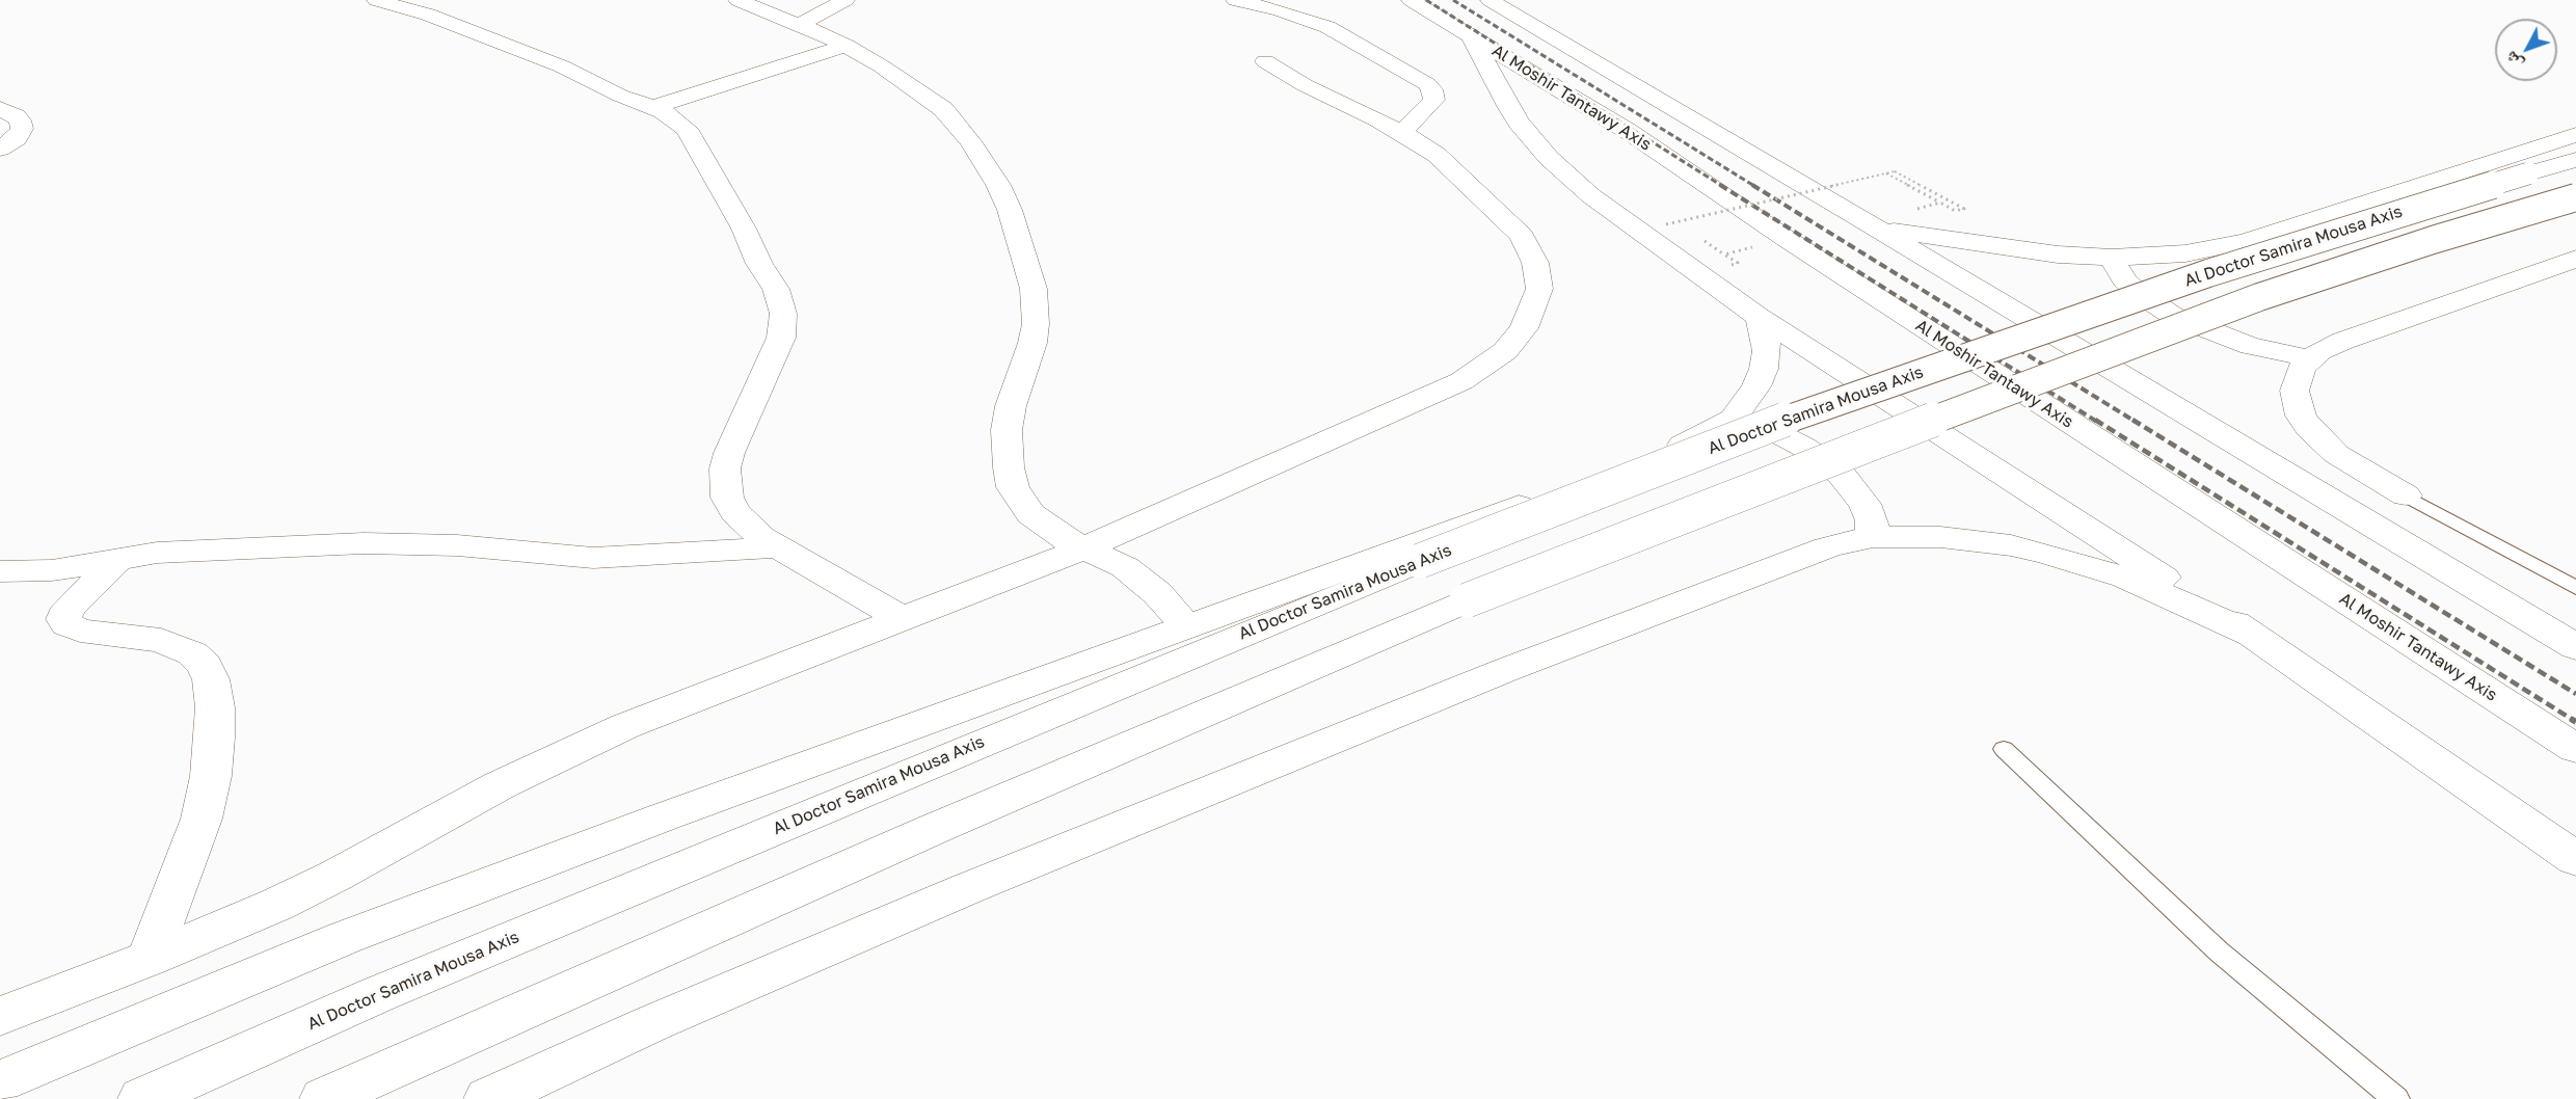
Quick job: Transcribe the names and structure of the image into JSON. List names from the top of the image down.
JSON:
{
  "streets": {
    "main road": ["Al Moshir Tantawy Axis", "Al Doctor Samira Mousa Axis"]
  },
  "north": "bottom left"
}
